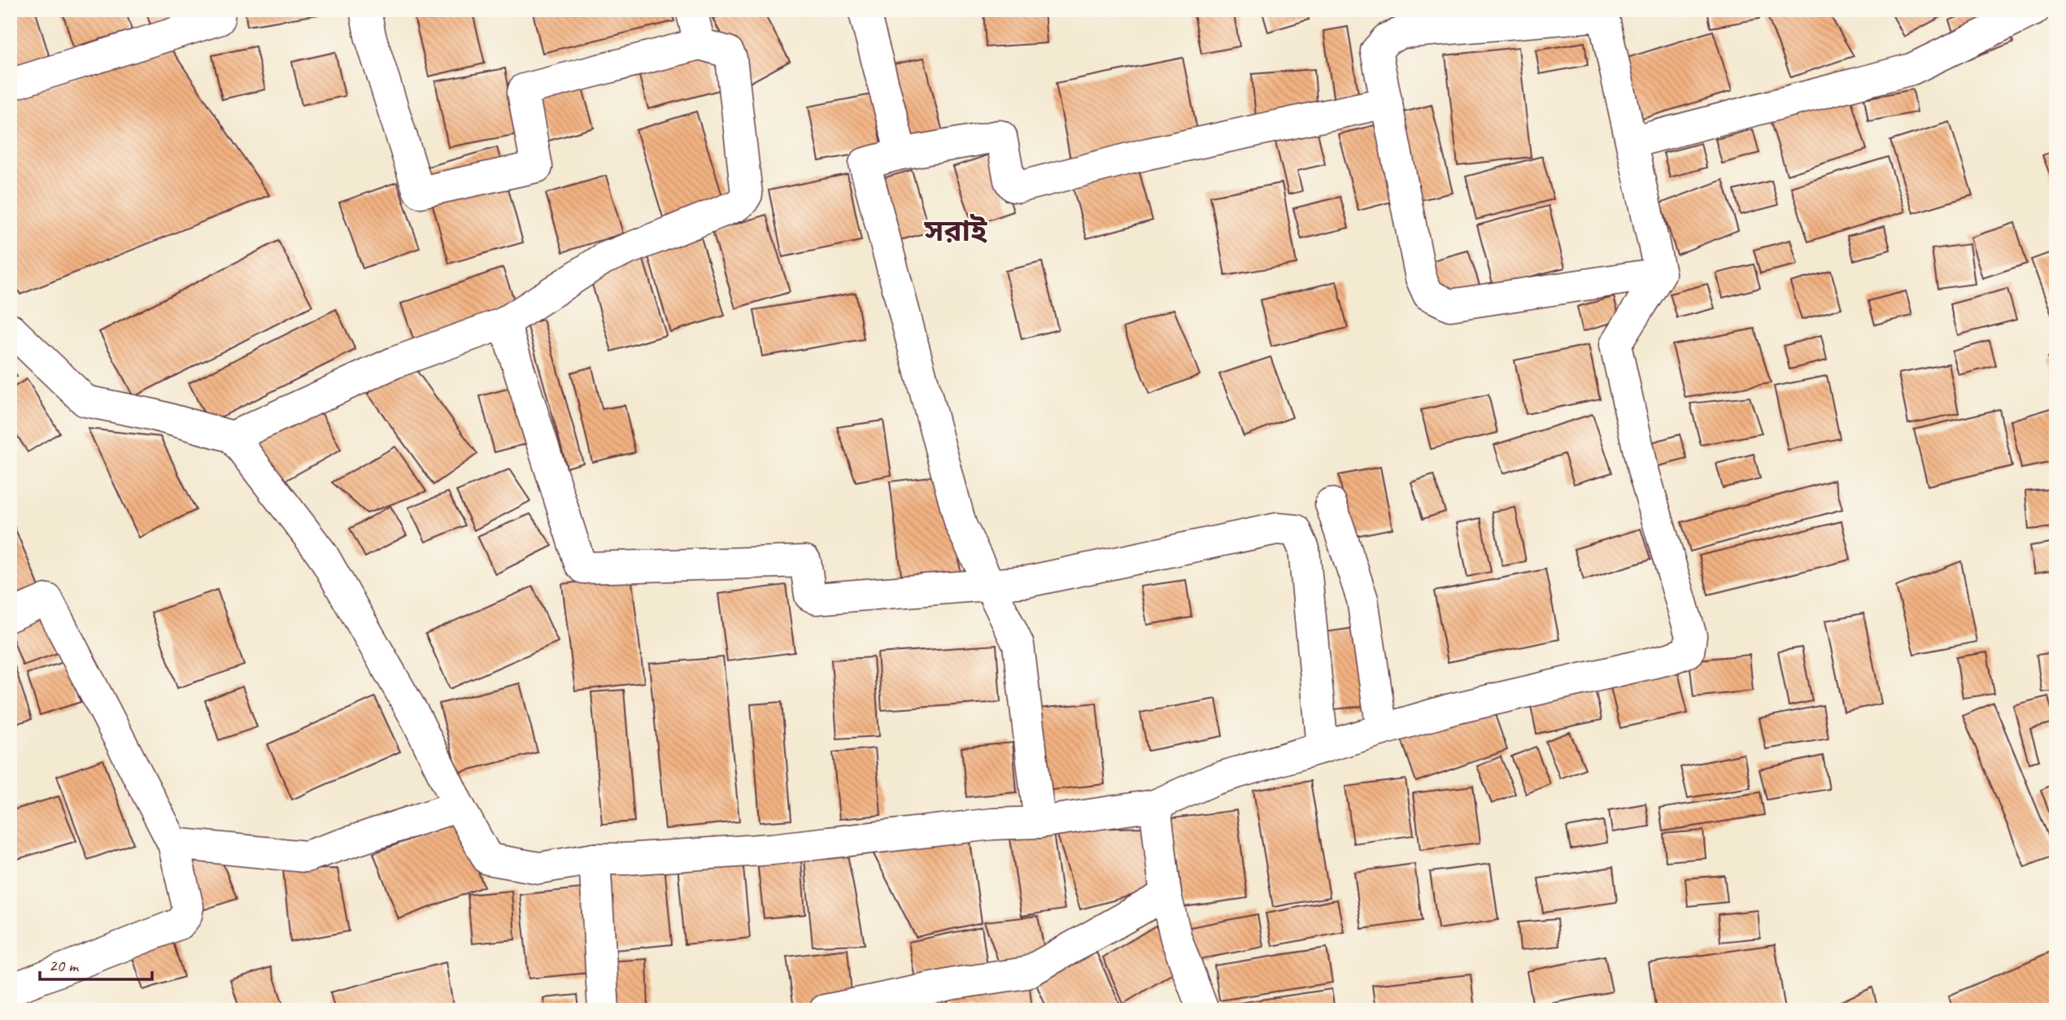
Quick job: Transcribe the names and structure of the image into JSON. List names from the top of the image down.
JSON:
{
  "districts": ["সরাই"],
  "scale_bar": "20 m"
}
